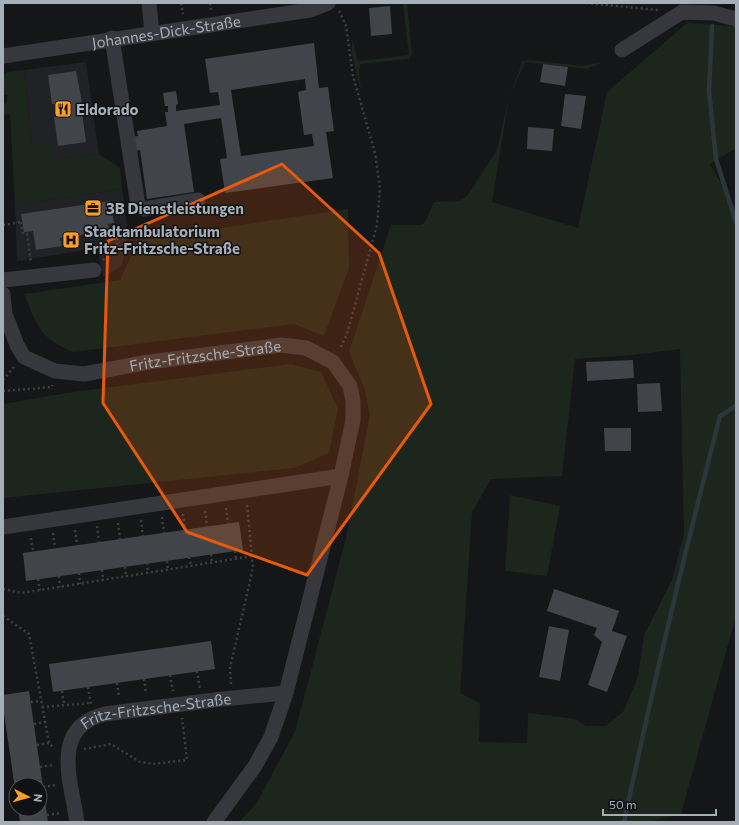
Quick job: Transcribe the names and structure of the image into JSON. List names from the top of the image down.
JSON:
{
  "streets": {
    "street": ["Johannes-Dick-Straße", "Fritz-Fritzsche-Straße"]
  },
  "places": {
    "restaurant": ["Eldorado"],
    "office": ["3B Dienstleistungen"],
    "hospital": ["Stadtambulatorium Fritz-Fritzsche-Straße"]
  },
  "scale_bar": "50 m",
  "north": "right"
}
